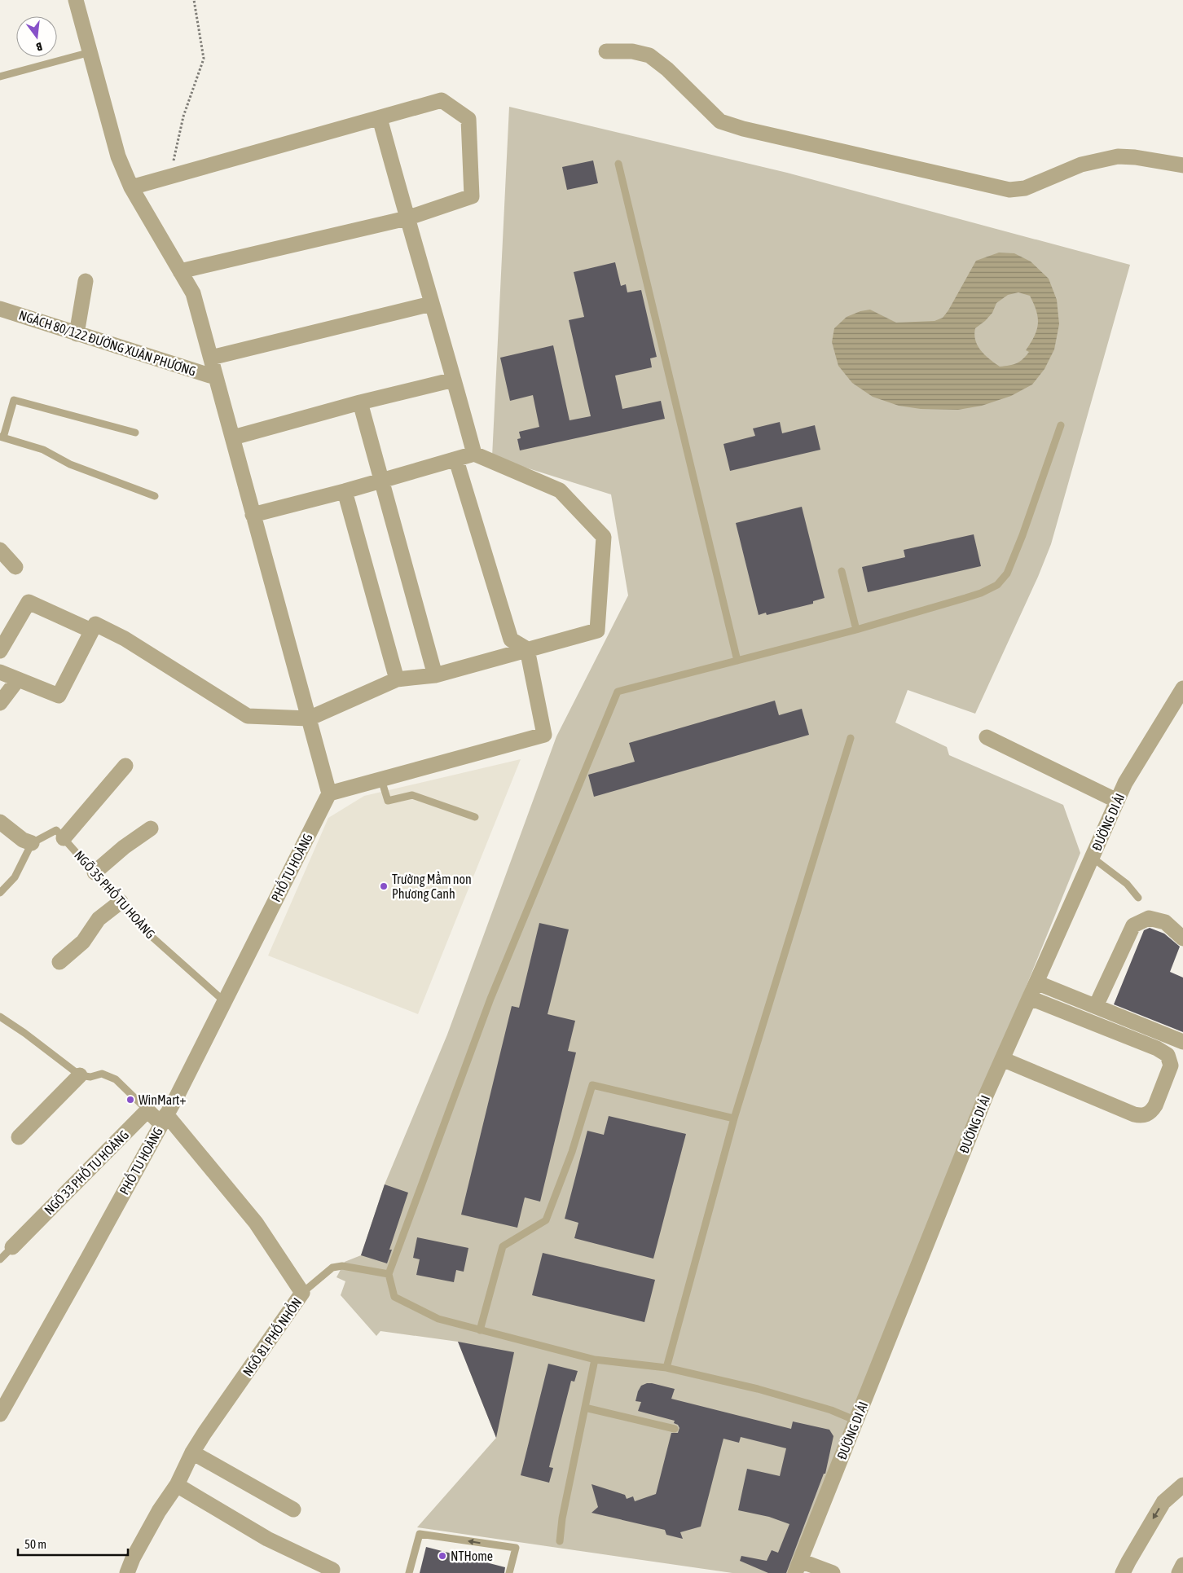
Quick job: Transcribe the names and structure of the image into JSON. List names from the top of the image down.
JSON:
{
  "streets": {
    "street": [
      "NGÁCH 80/122 ĐƯỜNG XUÂN PHƯƠNG",
      "ĐƯỜNG DI ÁI",
      "PHỐ TU HOÀNG",
      "NGÕ 33 PHỐ TU HOÀNG",
      "NGÕ 81 PHỐ NHỔN"
    ],
    "lane": ["NGÕ 35 PHỐ TU HOÀNG"]
  },
  "crossings": [
    ["PHỐ TU HOÀNG", "NGÕ 35 PHỐ TU HOÀNG"],
    ["PHỐ TU HOÀNG", "NGÕ 81 PHỐ NHỔN"]
  ],
  "places": ["Trường Mầm non Phương Canh", "WinMart+", "NTHome"],
  "scale_bar": "50 m",
  "north": "bottom"
}
